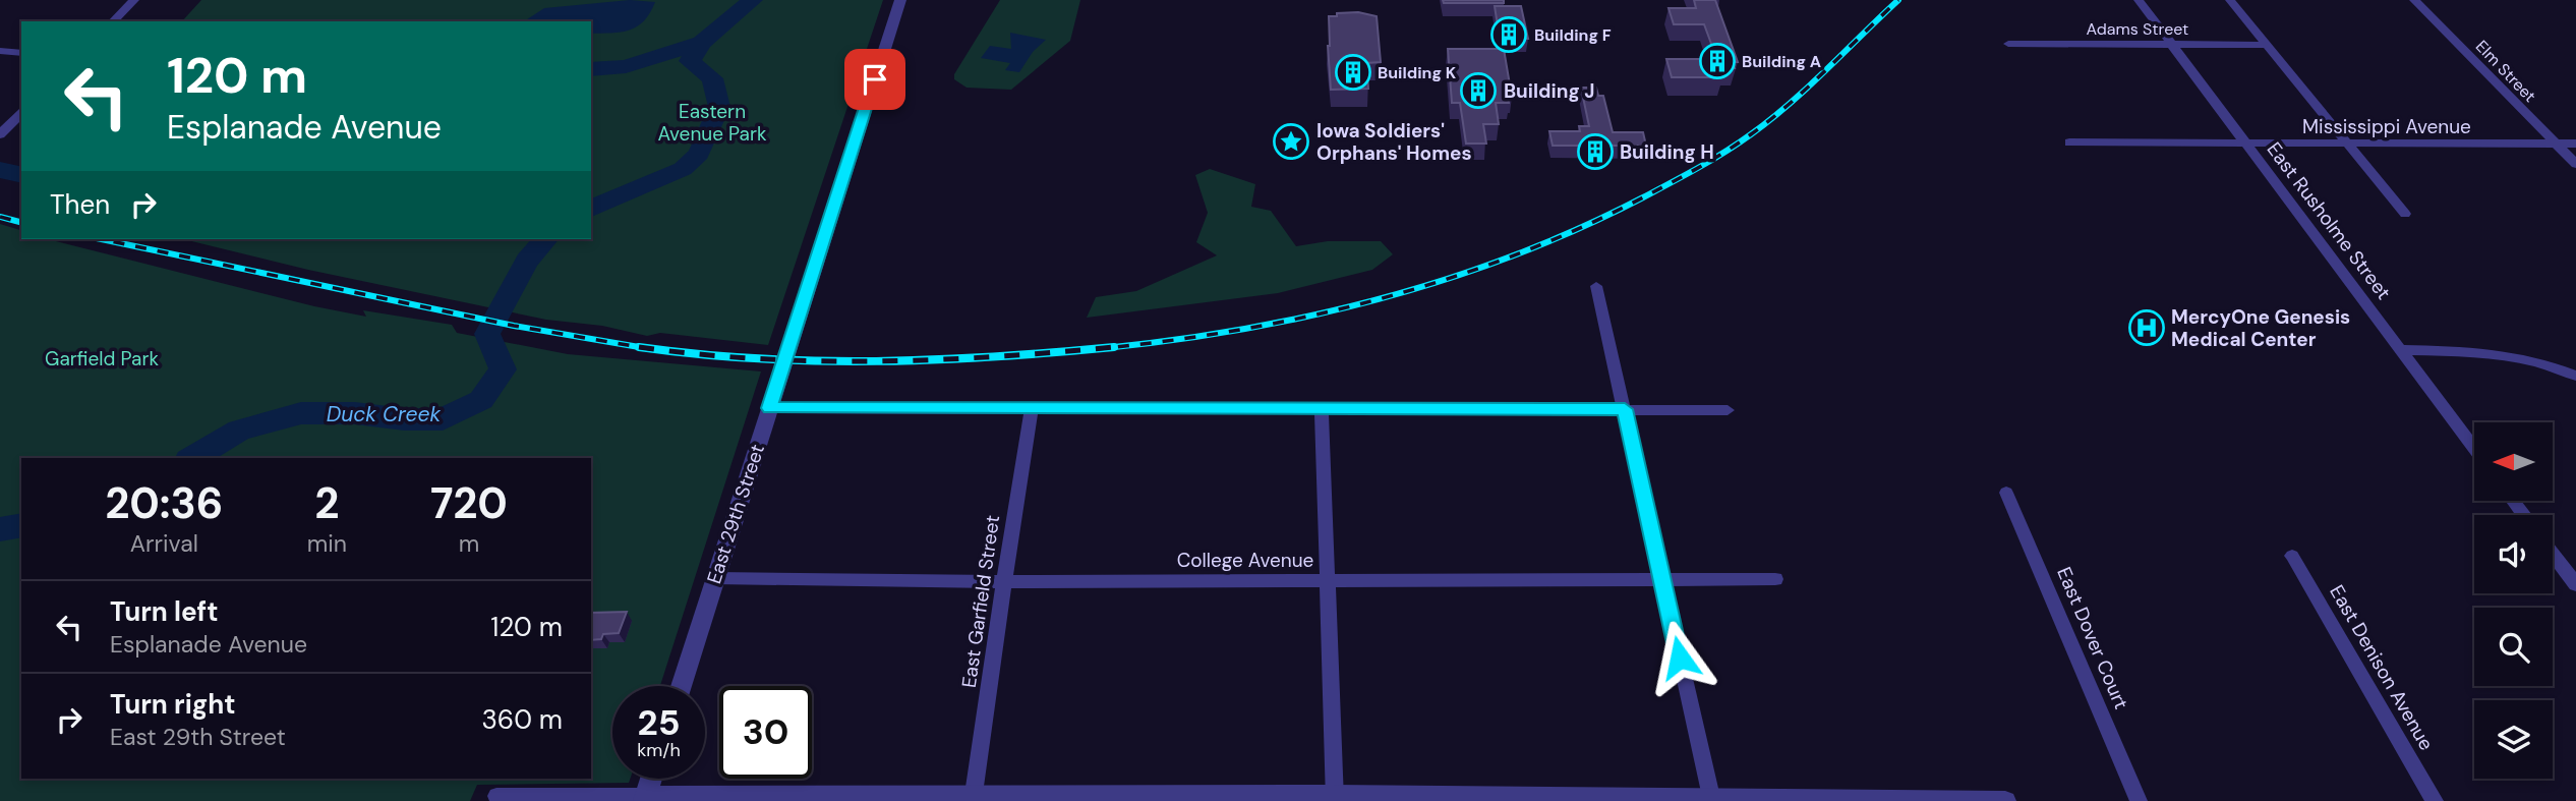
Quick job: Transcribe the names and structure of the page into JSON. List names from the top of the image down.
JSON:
{
  "streets": {
    "street": [
      "Adams Street",
      "Elm Street",
      "Mississippi Avenue",
      "East Rusholme Street",
      "East 29th Street",
      "College Avenue",
      "East Garfield Street",
      "East Dover Court",
      "East Denison Avenue"
    ]
  },
  "crossings": [
    ["Adams Street", "East Rusholme Street"],
    ["Elm Street", "Mississippi Avenue"],
    ["Mississippi Avenue", "East Rusholme Street"],
    ["East 29th Street", "College Avenue"],
    ["College Avenue", "East Garfield Street"]
  ],
  "water": ["Duck Creek"],
  "parks": ["Eastern Avenue Park", "Garfield Park"],
  "places": {
    "building": [
      "Building F",
      "Building A",
      "Building K",
      "Building J",
      "Building H"
    ],
    "place": ["Iowa Soldiers' Orphans' Homes"],
    "hospital": ["MercyOne Genesis Medical Center"]
  },
  "north": "left",
  "page": {
    "turn": ["120 m", "Esplanade Avenue"],
    "then": "Then",
    "eta": [
      "20:36",
      "Arrival",
      "2",
      "min",
      "720",
      "m"
    ],
    "list": [
      {
        "name": "Turn left",
        "note": "Esplanade Avenue",
        "value": "120 m"
      },
      {
        "name": "Turn right",
        "note": "East 29th Street",
        "value": "360 m"
      }
    ],
    "speed": "25 km/h",
    "limit": "30"
  }
}
